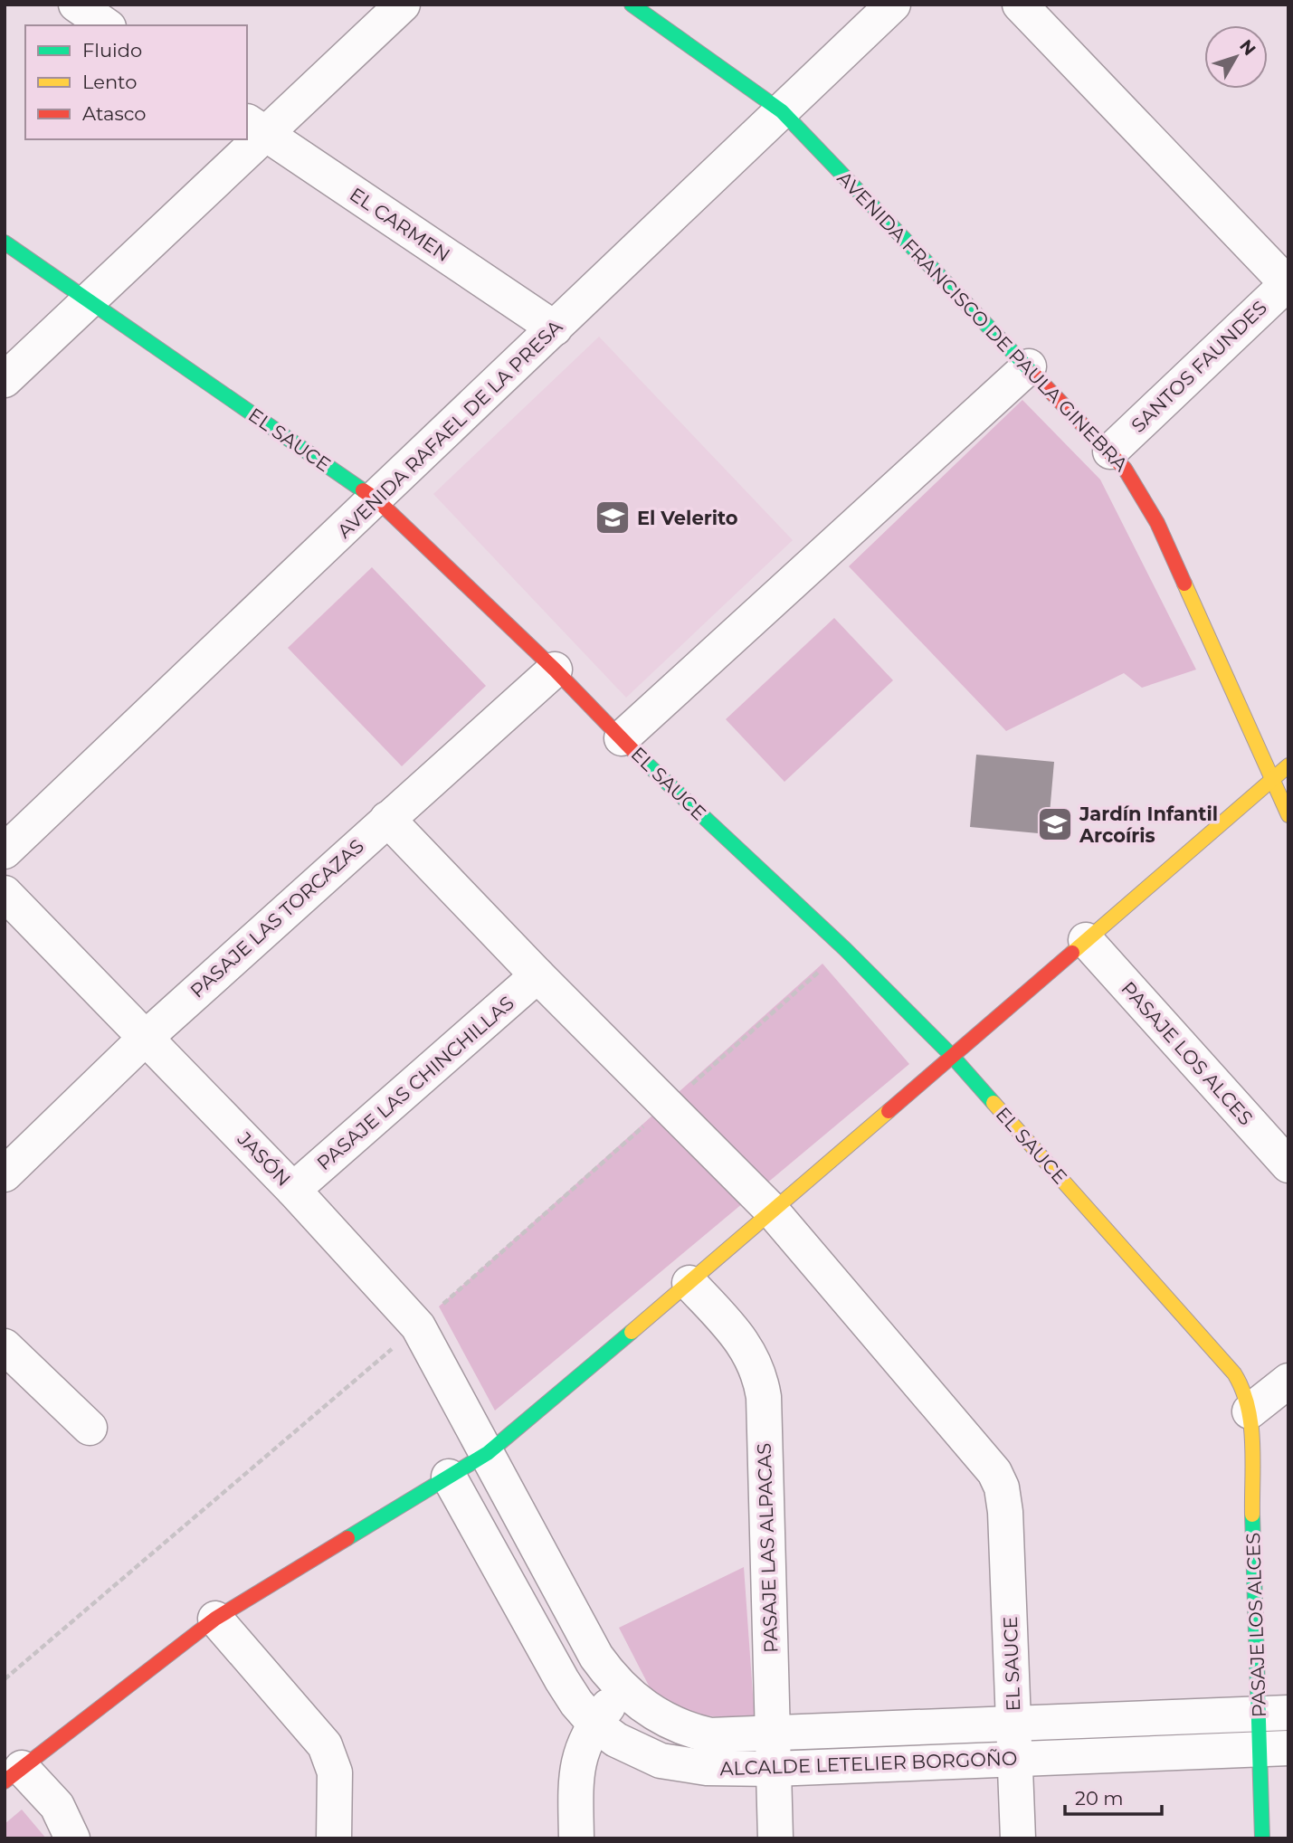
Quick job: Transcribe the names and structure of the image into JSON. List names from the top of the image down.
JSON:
{
  "streets": {
    "street": [
      "EL CARMEN",
      "AVENIDA FRANCISCO DE PAULA GINEBRA",
      "SANTOS FAUNDES",
      "AVENIDA RAFAEL DE LA PRESA",
      "EL SAUCE",
      "PASAJE LAS TORCAZAS",
      "PASAJE LOS ALCES",
      "PASAJE LAS CHINCHILLAS",
      "JASÓN",
      "PASAJE LAS ALPACAS",
      "ALCALDE LETELIER BORGOÑO"
    ]
  },
  "crossings": [
    ["EL CARMEN", "AVENIDA RAFAEL DE LA PRESA"],
    ["AVENIDA FRANCISCO DE PAULA GINEBRA", "SANTOS FAUNDES"],
    ["AVENIDA FRANCISCO DE PAULA GINEBRA", "AVENIDA RAFAEL DE LA PRESA"],
    ["AVENIDA RAFAEL DE LA PRESA", "EL SAUCE"],
    ["EL SAUCE", "PASAJE LAS TORCAZAS"],
    ["EL SAUCE", "PASAJE LOS ALCES"],
    ["EL SAUCE", "PASAJE LAS CHINCHILLAS"],
    ["EL SAUCE", "ALCALDE LETELIER BORGOÑO"],
    ["PASAJE LAS TORCAZAS", "JASÓN"],
    ["PASAJE LOS ALCES", "ALCALDE LETELIER BORGOÑO"],
    ["PASAJE LAS CHINCHILLAS", "JASÓN"],
    ["JASÓN", "ALCALDE LETELIER BORGOÑO"],
    ["PASAJE LAS ALPACAS", "ALCALDE LETELIER BORGOÑO"]
  ],
  "places": {
    "school or university": ["El Velerito", "Jardín Infantil Arcoíris"]
  },
  "legend": ["Fluido", "Lento", "Atasco"],
  "scale_bar": "20 m",
  "north": "top right"
}
